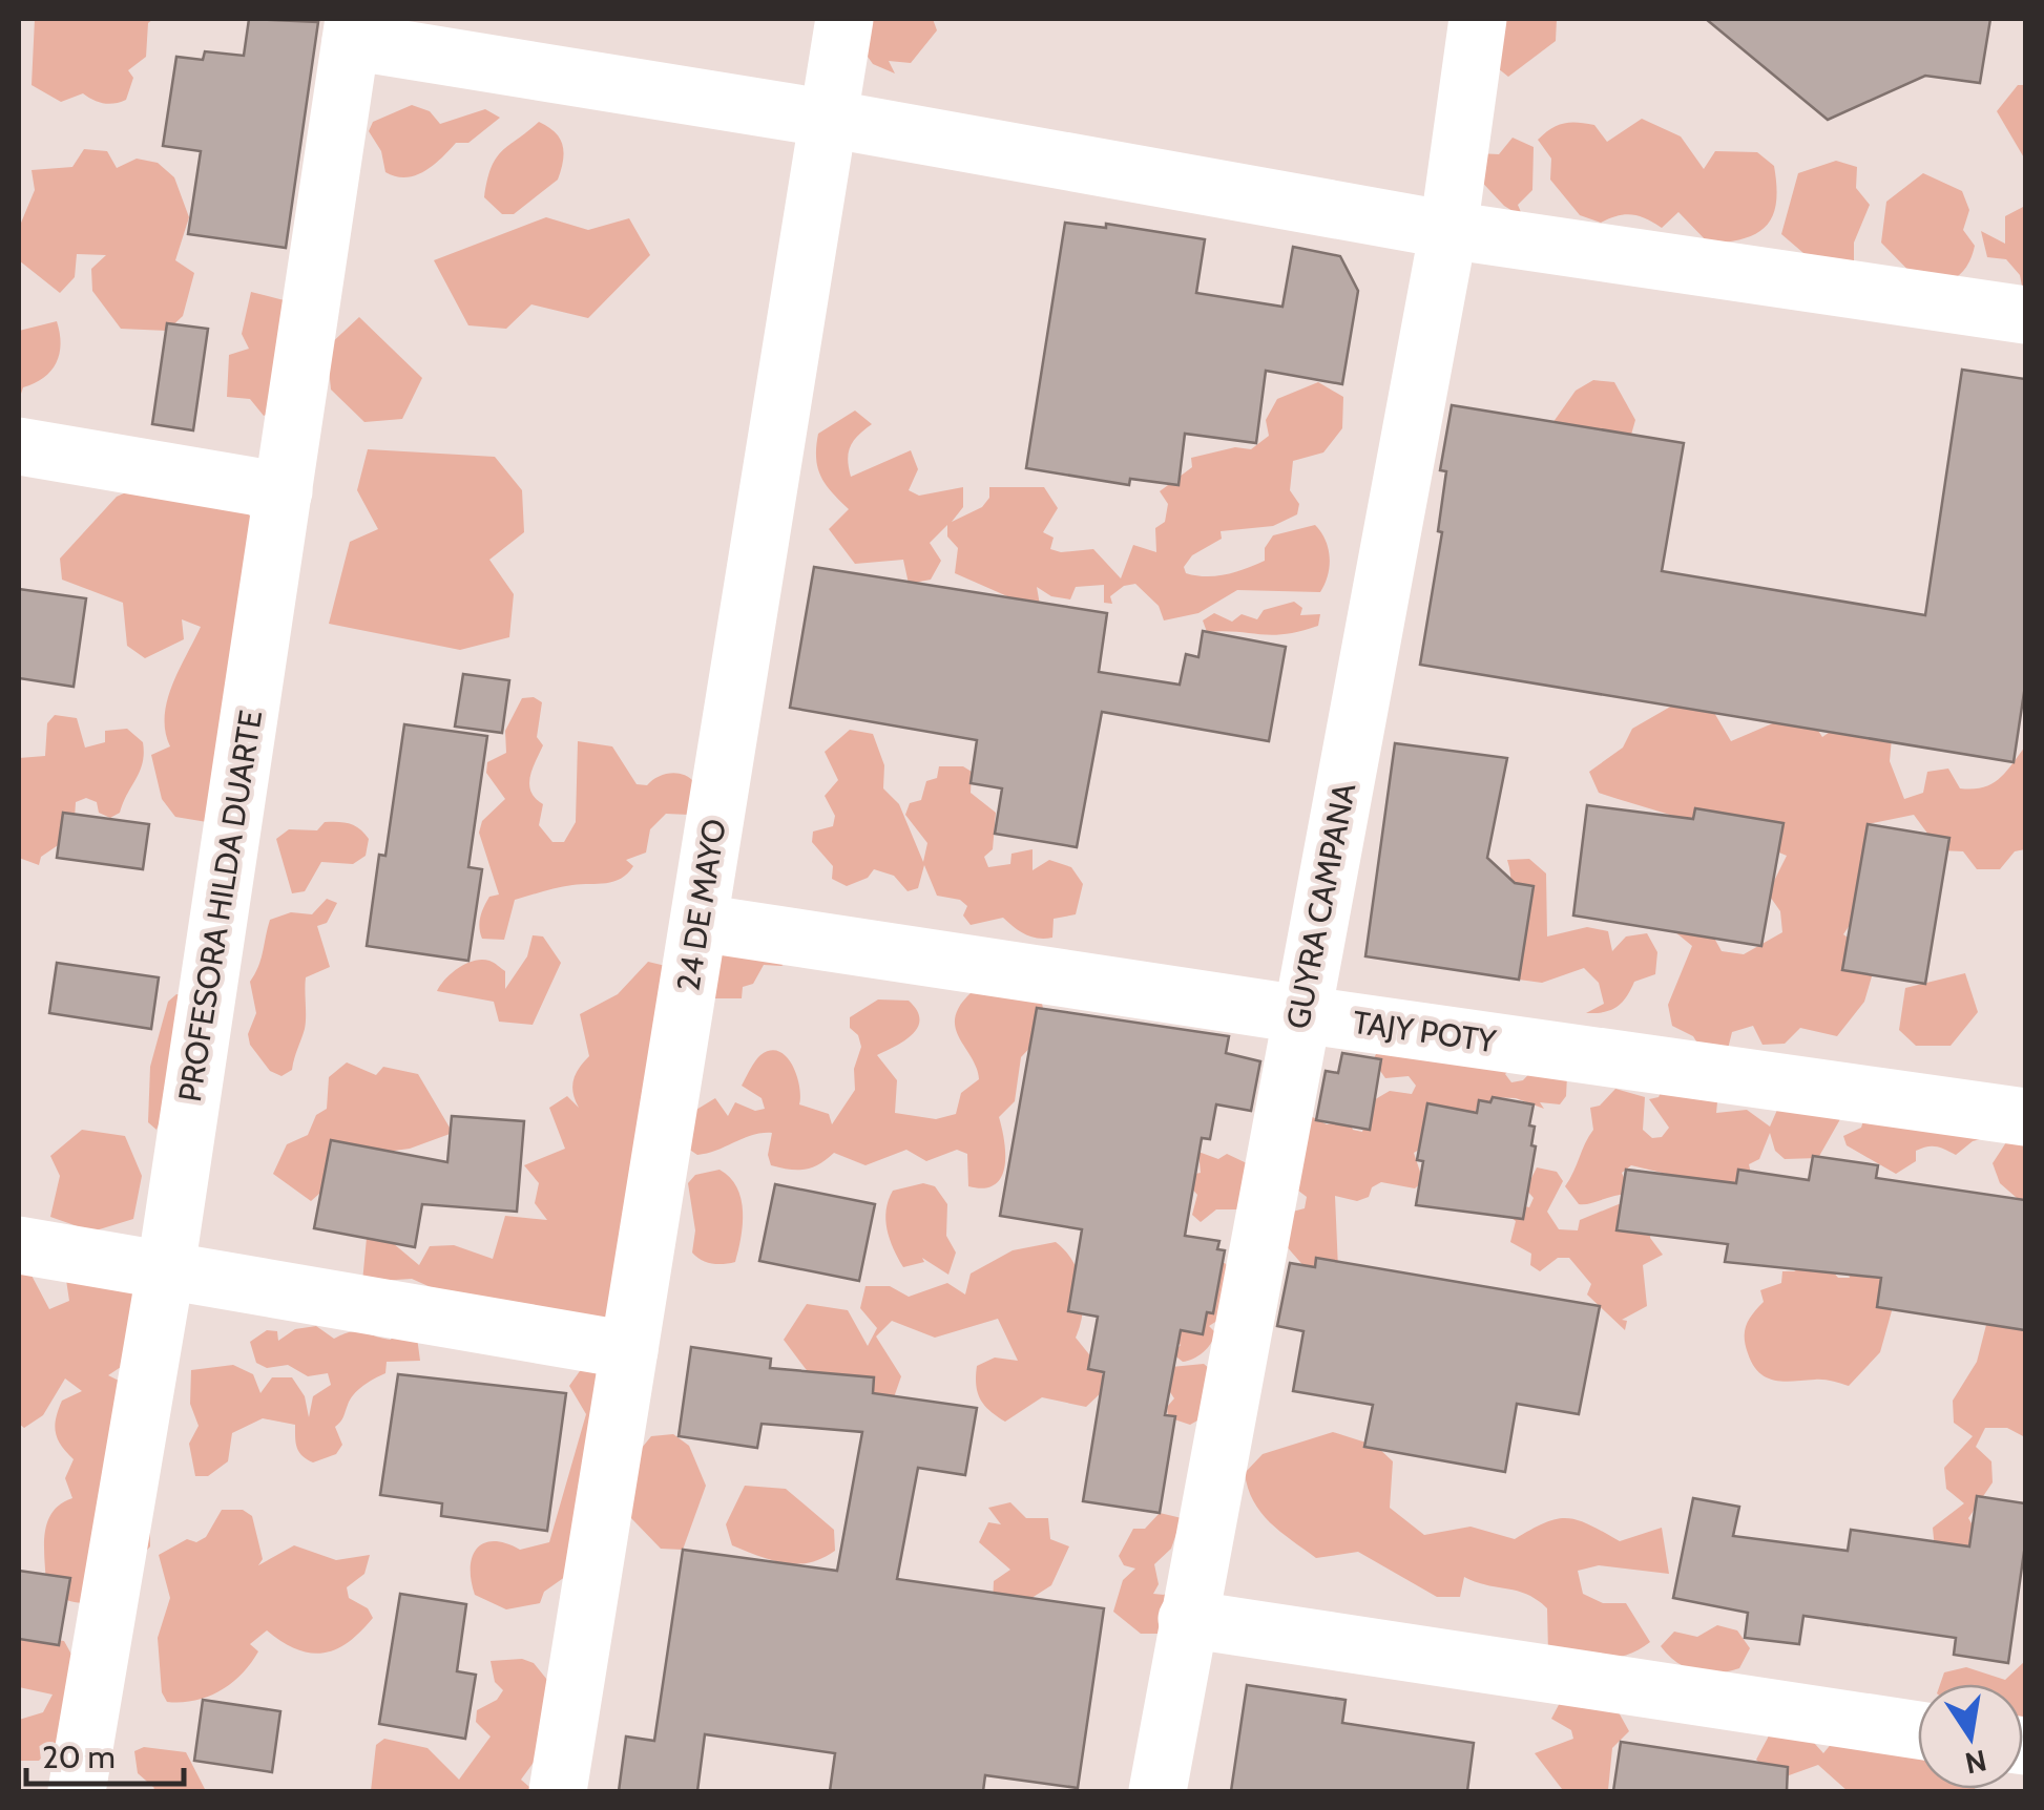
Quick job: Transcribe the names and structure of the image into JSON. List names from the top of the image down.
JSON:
{
  "streets": {
    "street": [
      "24 DE MAYO",
      "PROFESORA HILDA DUARTE",
      "GUYRA CAMPANA",
      "TAJY POTY"
    ]
  },
  "crossings": [
    ["24 DE MAYO", "TAJY POTY"],
    ["GUYRA CAMPANA", "TAJY POTY"]
  ],
  "scale_bar": "20 m",
  "north": "bottom"
}
